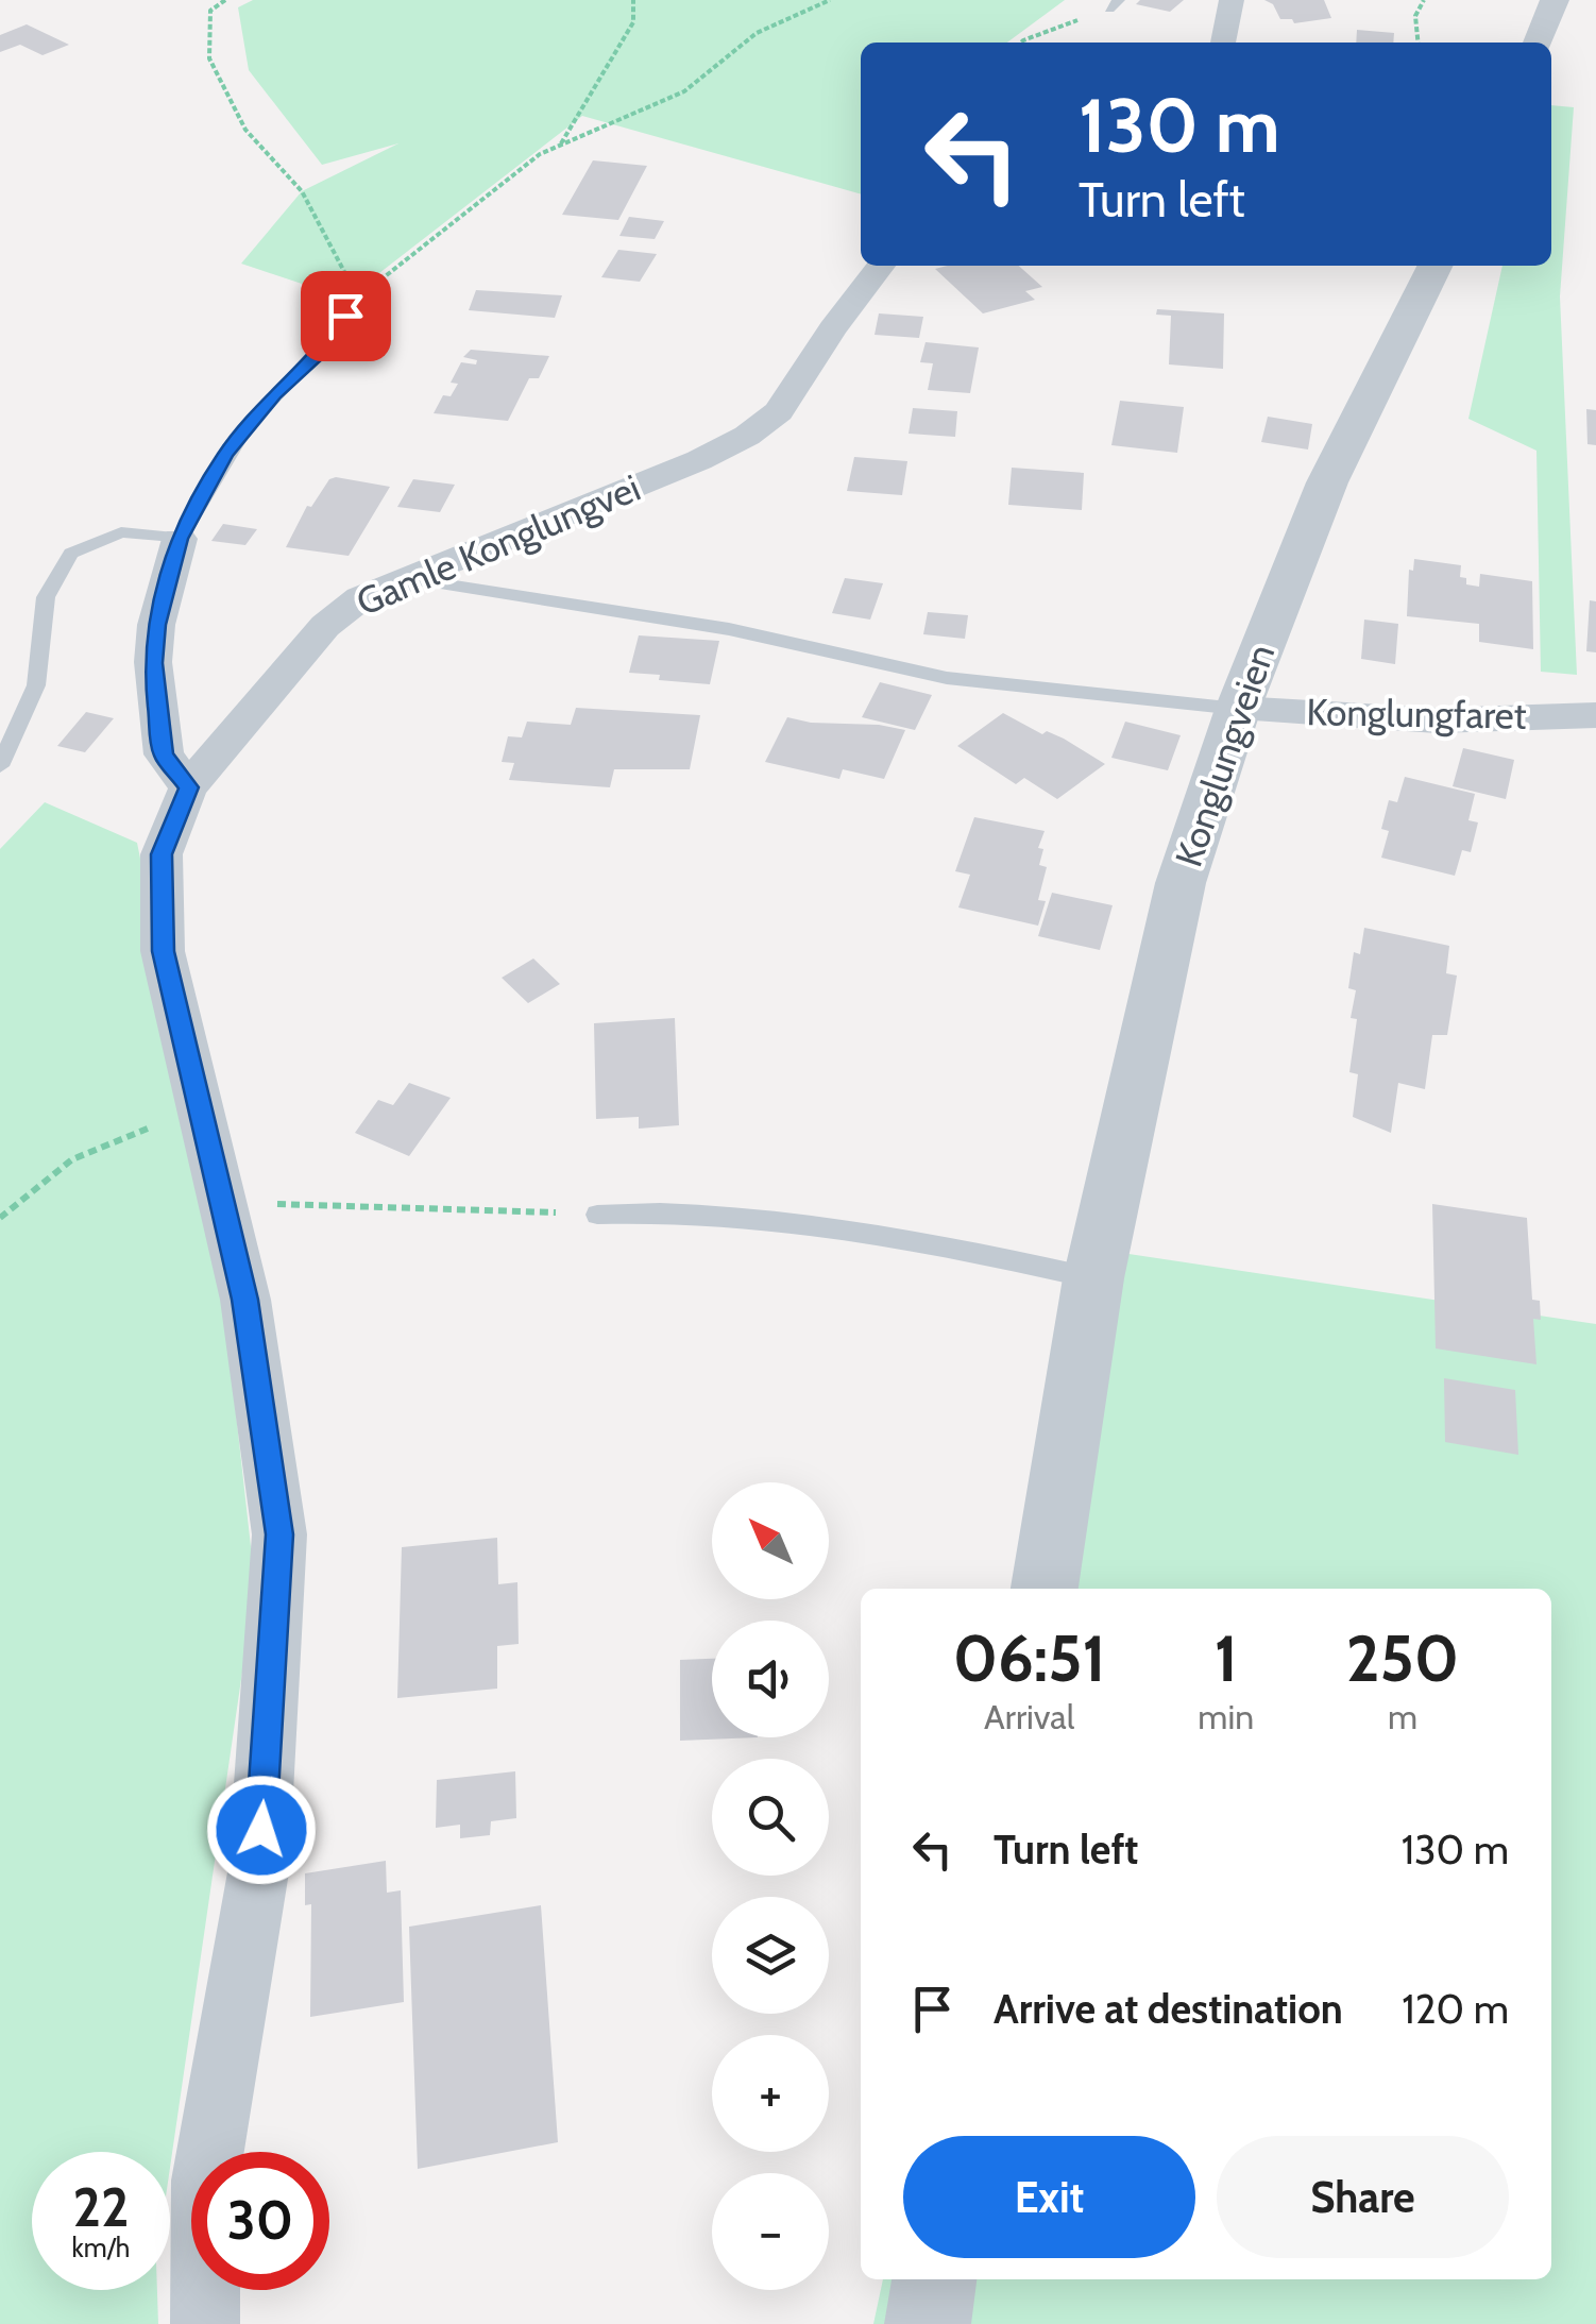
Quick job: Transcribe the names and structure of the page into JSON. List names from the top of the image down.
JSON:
{
  "streets": {
    "street": ["Gamle Konglungvei", "Konglungfaret", "Konglungveien"]
  },
  "crossings": [
    ["Konglungfaret", "Konglungveien"]
  ],
  "north": "top left",
  "page": {
    "turn": ["130 m", "Turn left"],
    "map_buttons": ["+", "−"],
    "eta": [
      "06:51",
      "Arrival",
      "1",
      "min",
      "250",
      "m"
    ],
    "list": [
      {
        "name": "Turn left",
        "value": "130 m"
      },
      {
        "name": "Arrive at destination",
        "value": "120 m"
      }
    ],
    "buttons": ["Exit", "Share"],
    "speed": "22 km/h",
    "limit": "30"
  }
}
